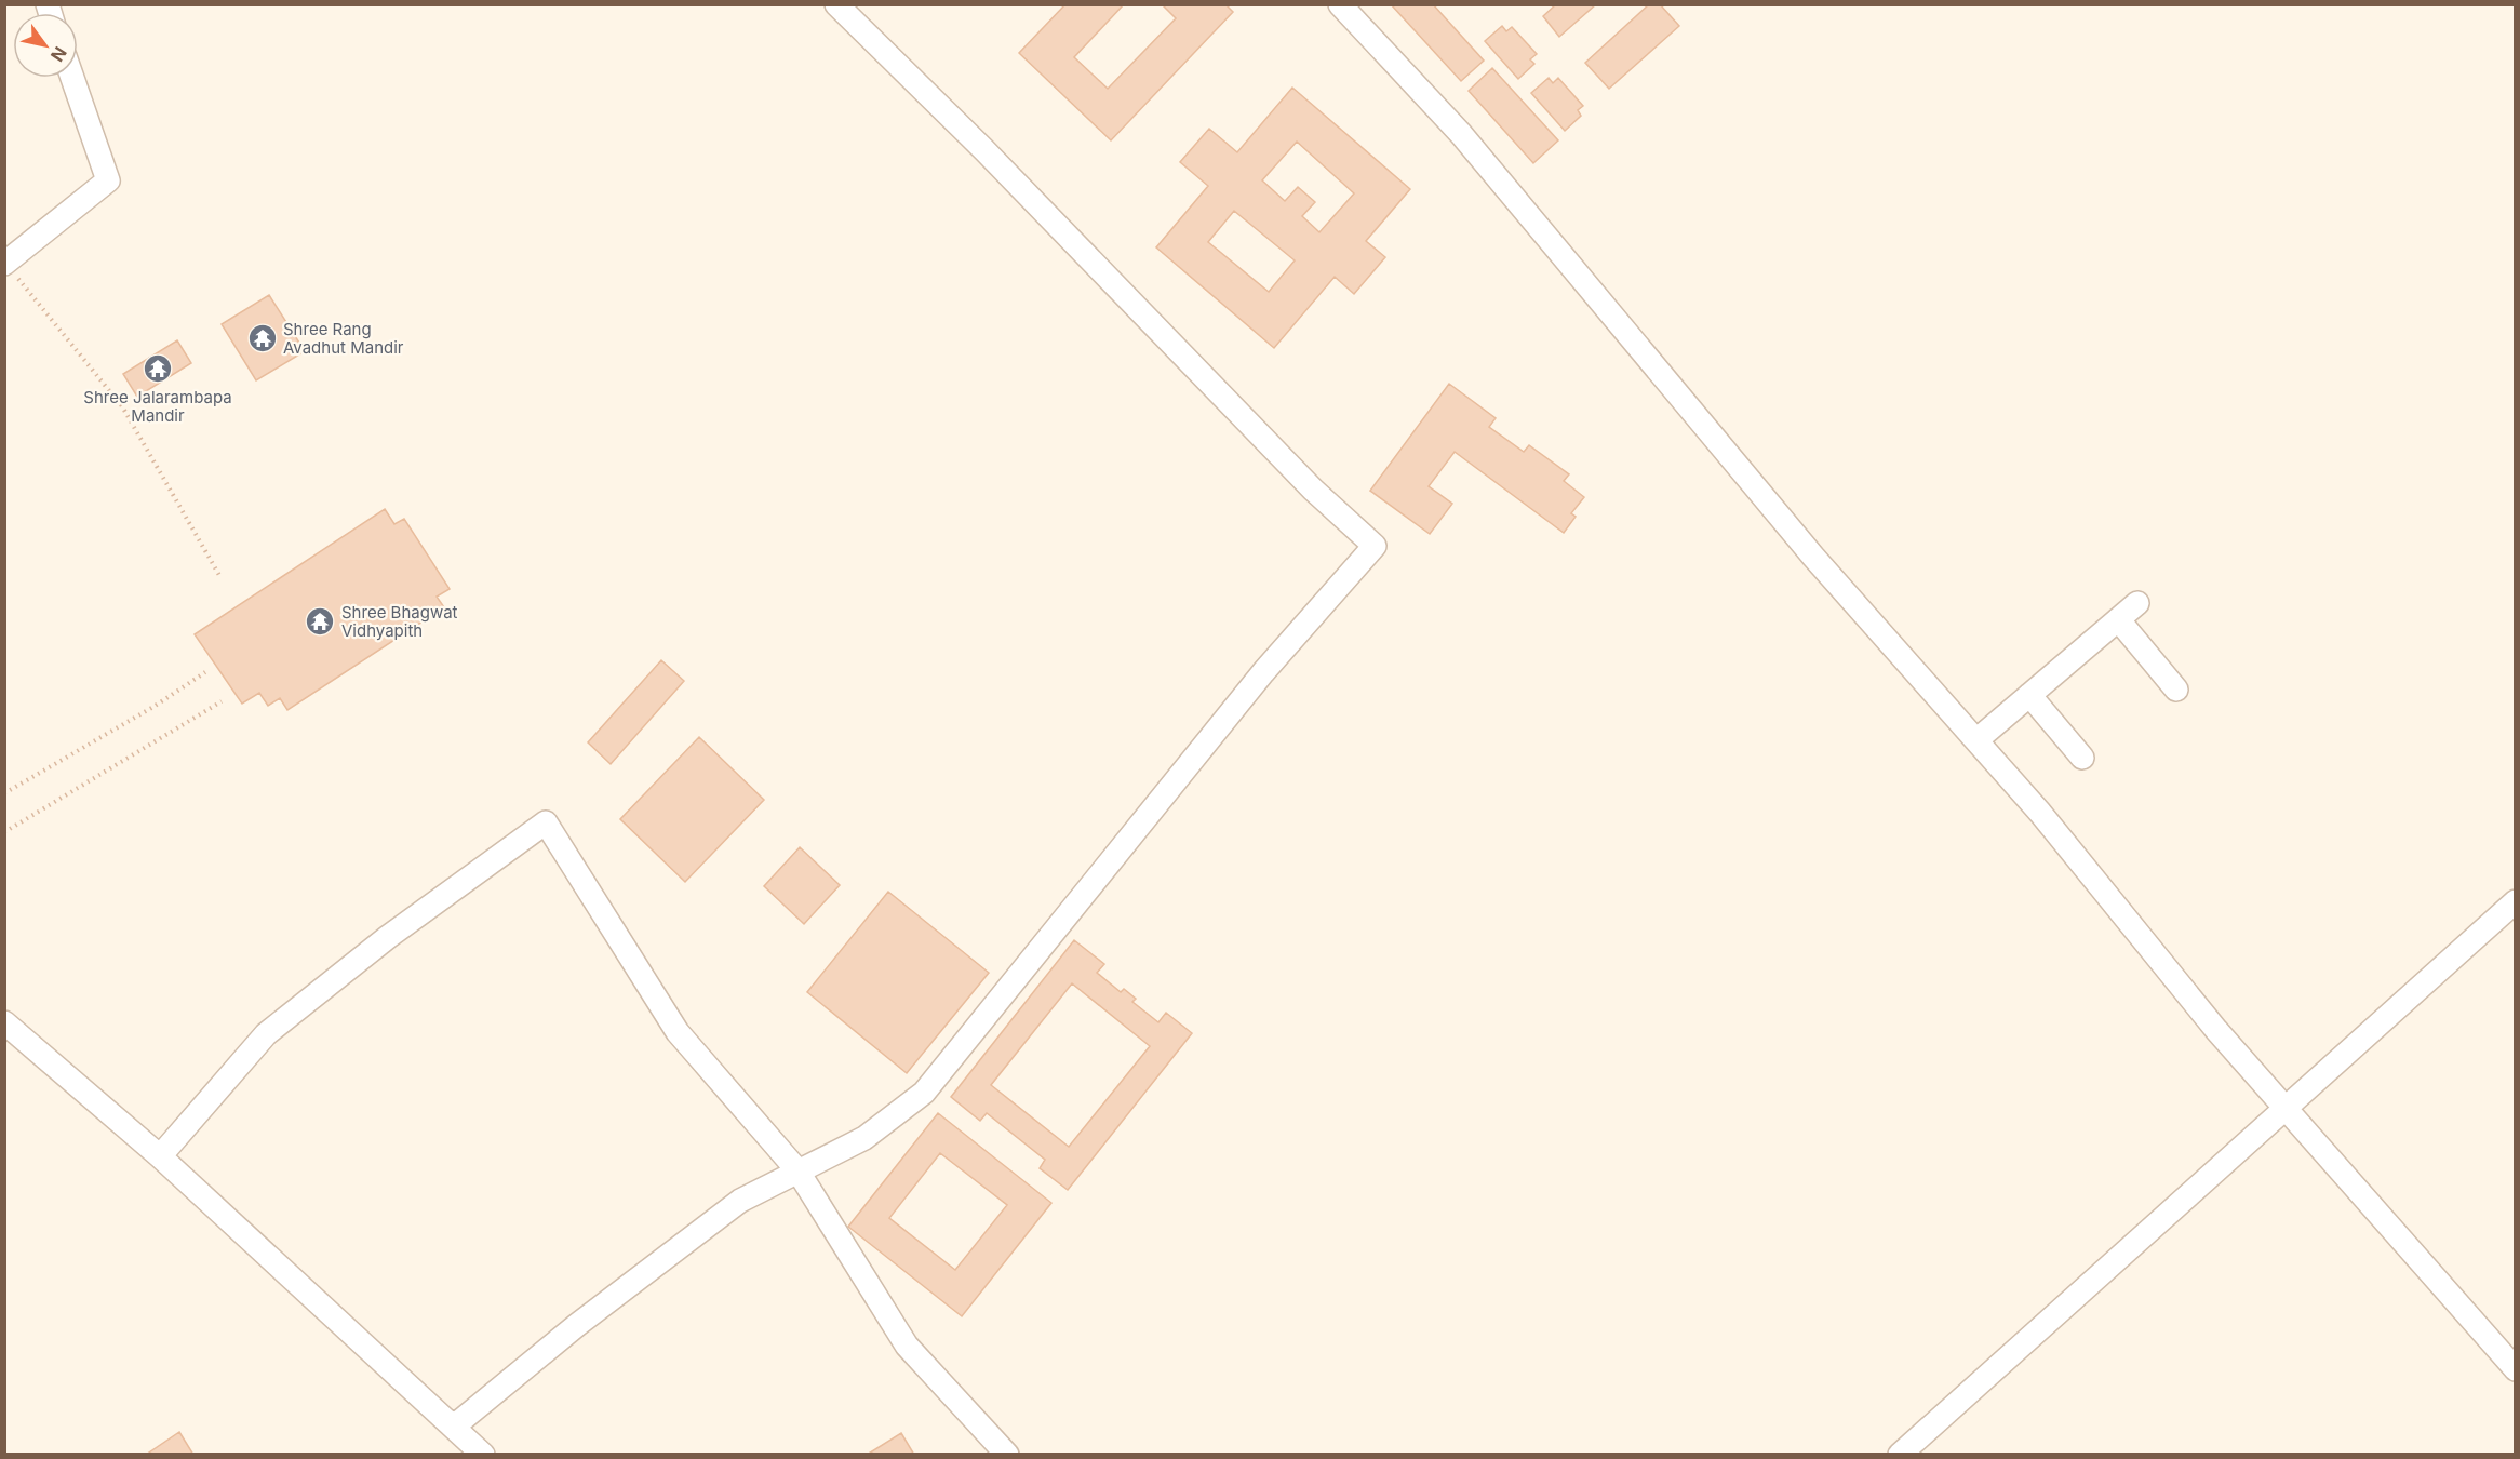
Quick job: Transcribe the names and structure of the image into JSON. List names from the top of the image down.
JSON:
{
  "places": {
    "temple": ["Shree Rang Avadhut Mandir", "Shree Jalarambapa Mandir", "Shree Bhagwat Vidhyapith"]
  },
  "north": "bottom right"
}
